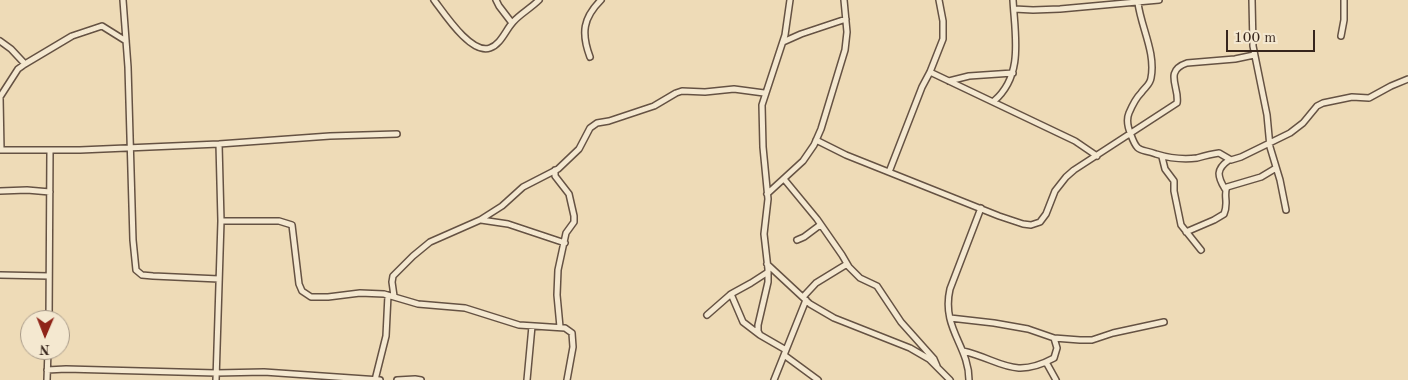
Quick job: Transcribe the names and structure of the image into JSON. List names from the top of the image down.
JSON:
{
  "scale_bar": "100 m",
  "north": "bottom"
}
